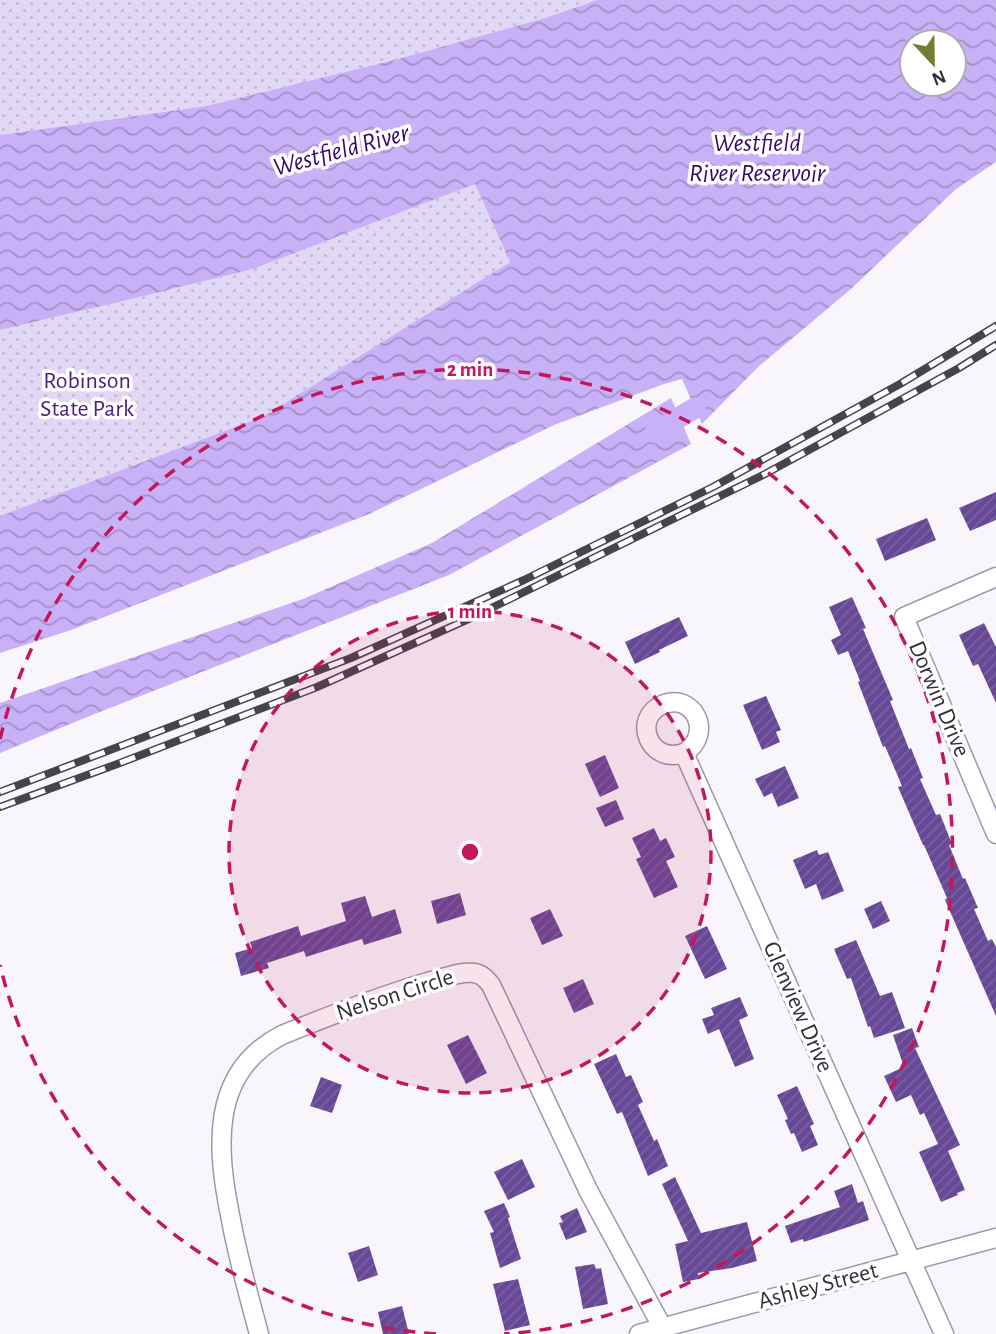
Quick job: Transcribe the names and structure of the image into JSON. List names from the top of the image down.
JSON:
{
  "streets": {
    "street": [
      "Dorwin Drive",
      "Nelson Circle",
      "Glenview Drive",
      "Ashley Street"
    ]
  },
  "crossings": [
    ["Nelson Circle", "Ashley Street"],
    ["Glenview Drive", "Ashley Street"]
  ],
  "water": ["Westfield River Reservoir", "Westfield River"],
  "parks": ["Robinson State Park"],
  "north": "bottom",
  "rings": ["2 min", "1 min"]
}
